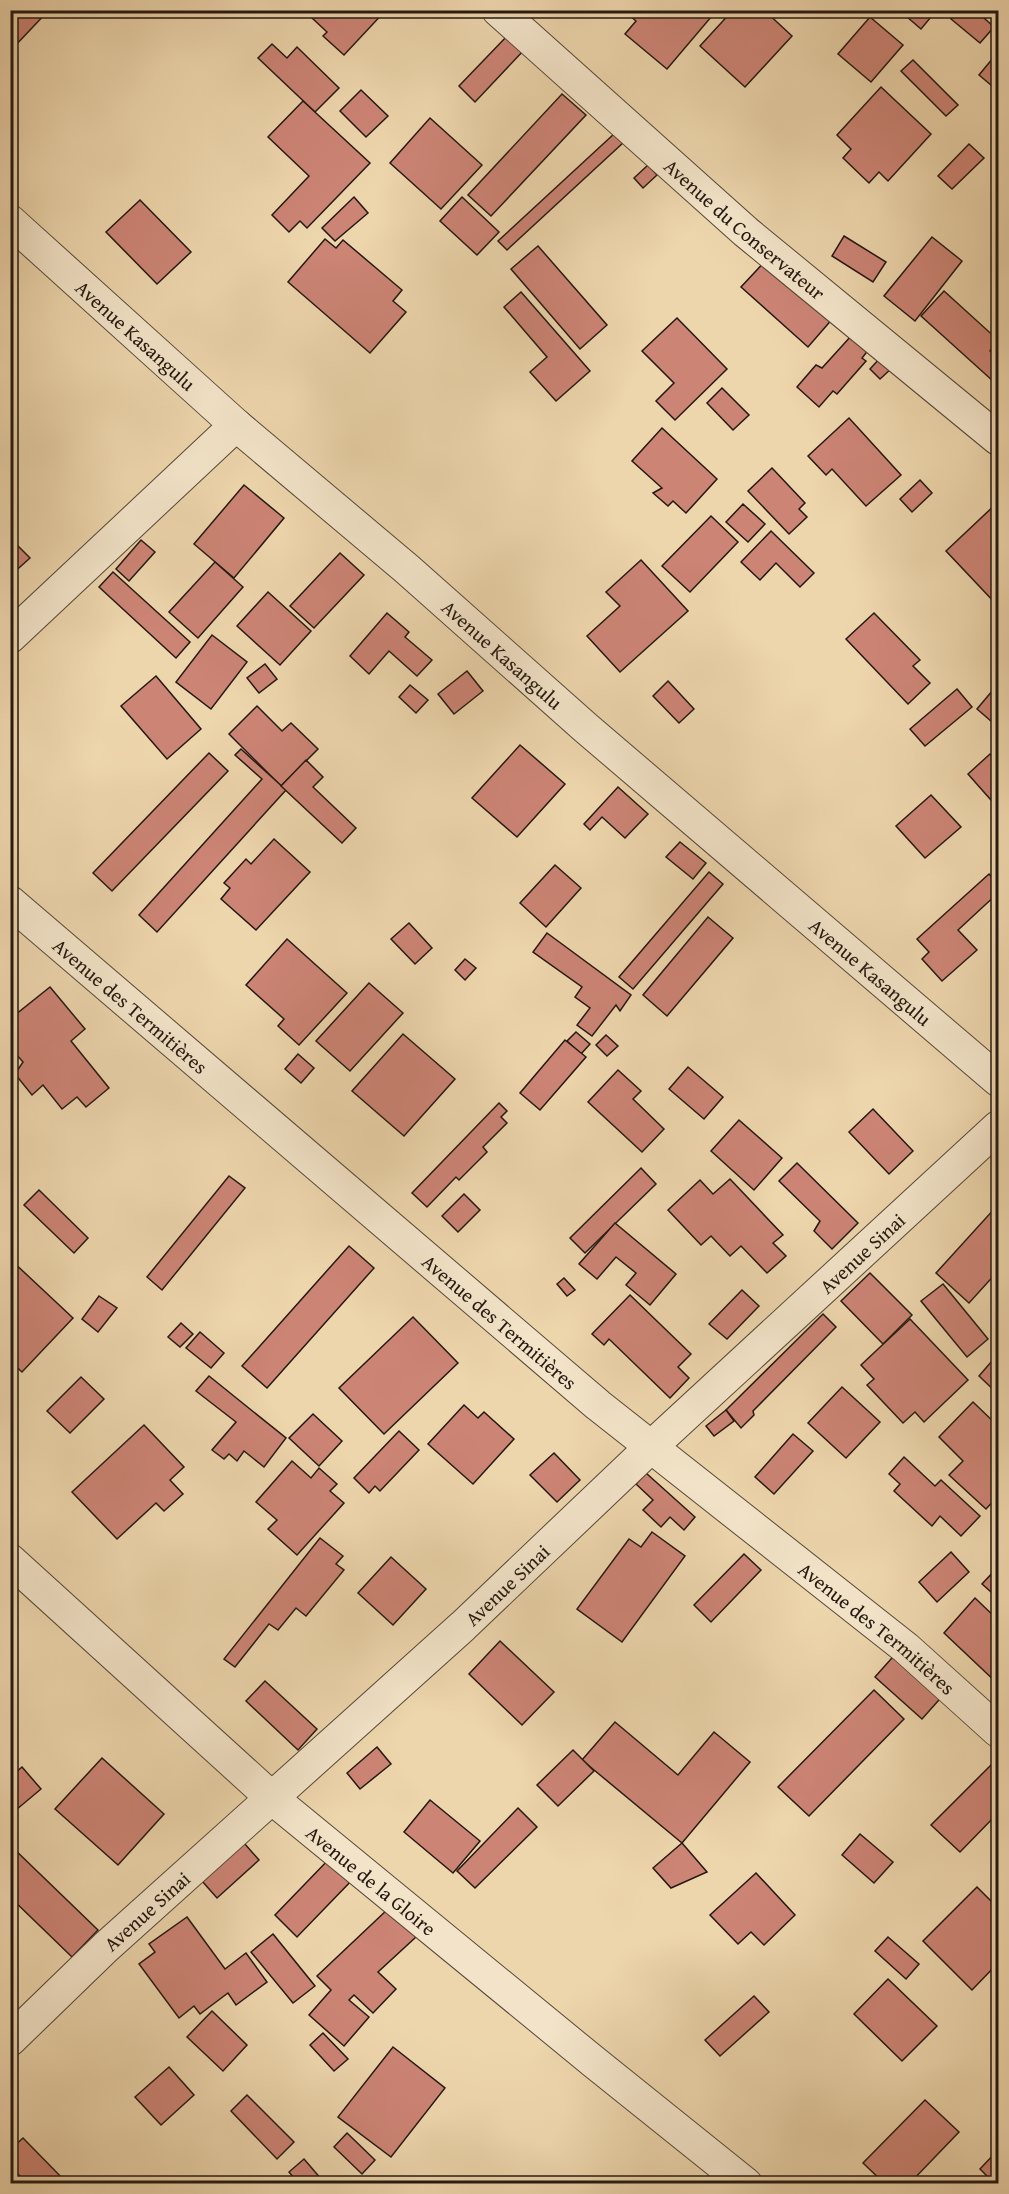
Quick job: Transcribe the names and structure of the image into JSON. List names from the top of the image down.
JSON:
{
  "streets": {
    "street": [
      "Avenue du Conservateur",
      "Avenue Kasangulu",
      "Avenue des Termitières",
      "Avenue Sinai",
      "Avenue de la Gloire"
    ]
  },
  "crossings": [
    ["Avenue des Termitières", "Avenue Sinai"],
    ["Avenue Sinai", "Avenue de la Gloire"]
  ]
}
